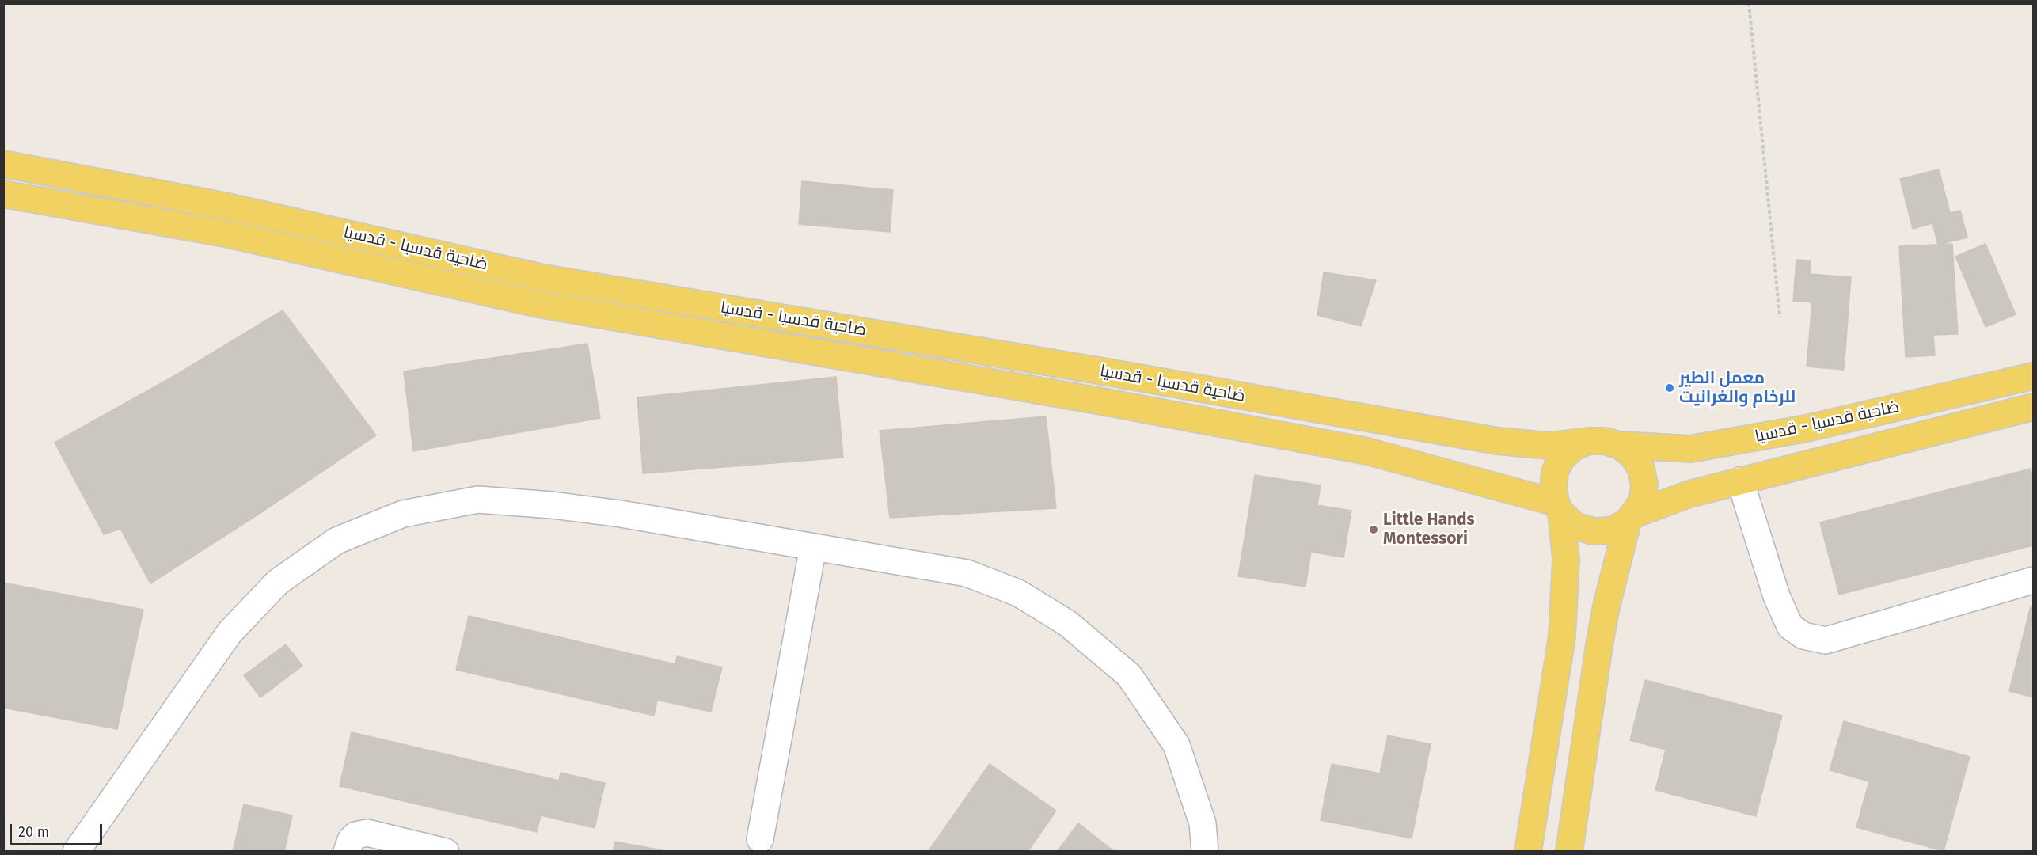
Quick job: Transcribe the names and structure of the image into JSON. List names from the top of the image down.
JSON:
{
  "streets": {
    "main road": ["ضاحية قدسيا - قدسيا"]
  },
  "places": ["معمل الطير للرخام والغرانيت", "Little Hands Montessori"],
  "scale_bar": "20 m"
}
